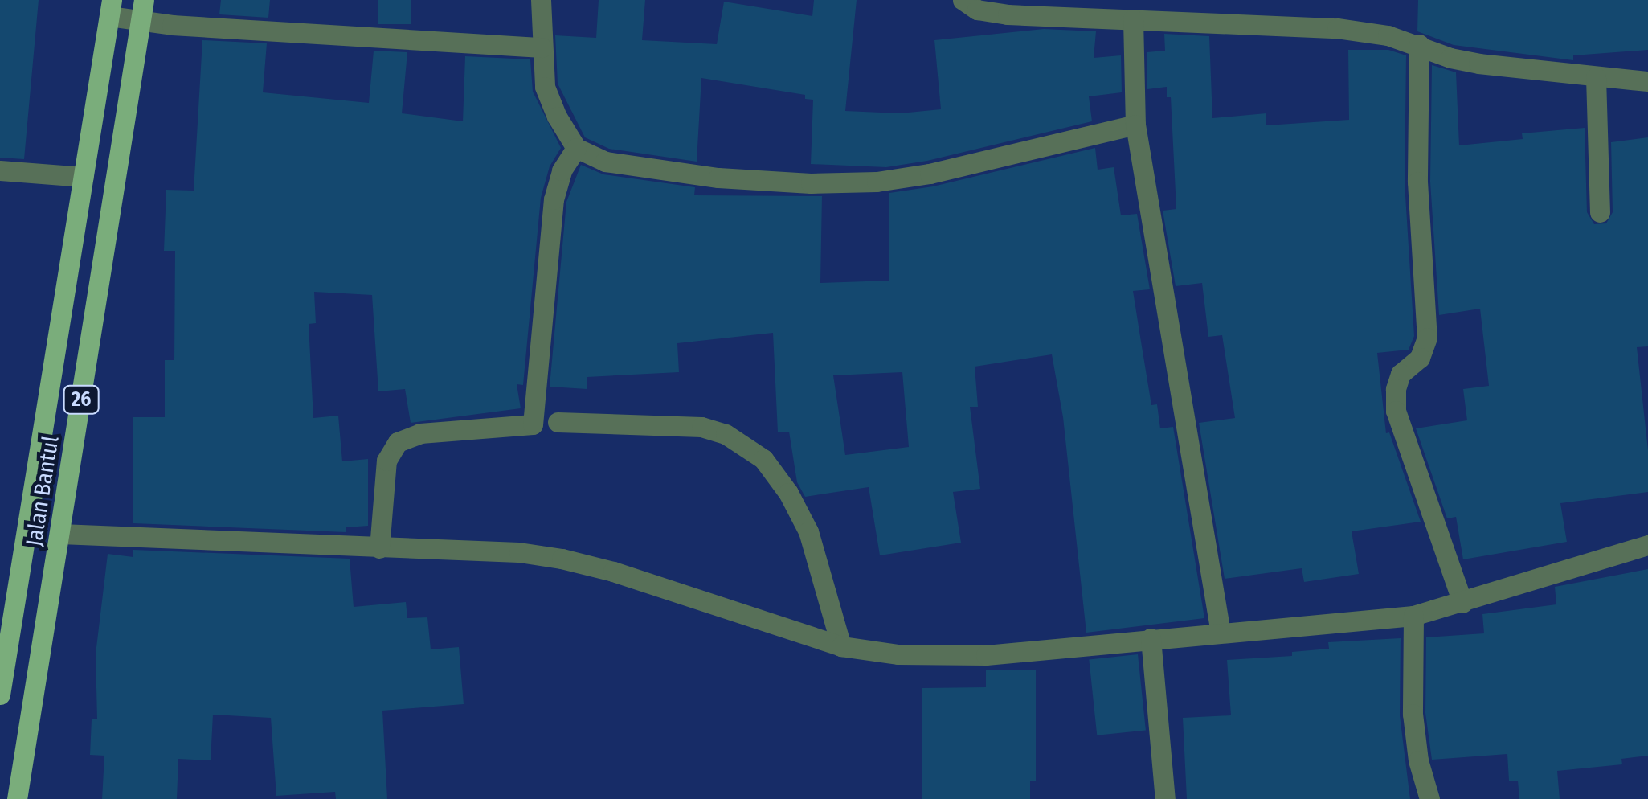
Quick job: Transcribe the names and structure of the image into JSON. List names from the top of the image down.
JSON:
{
  "streets": {
    "main road": ["26", "Jalan Bantul"]
  }
}
